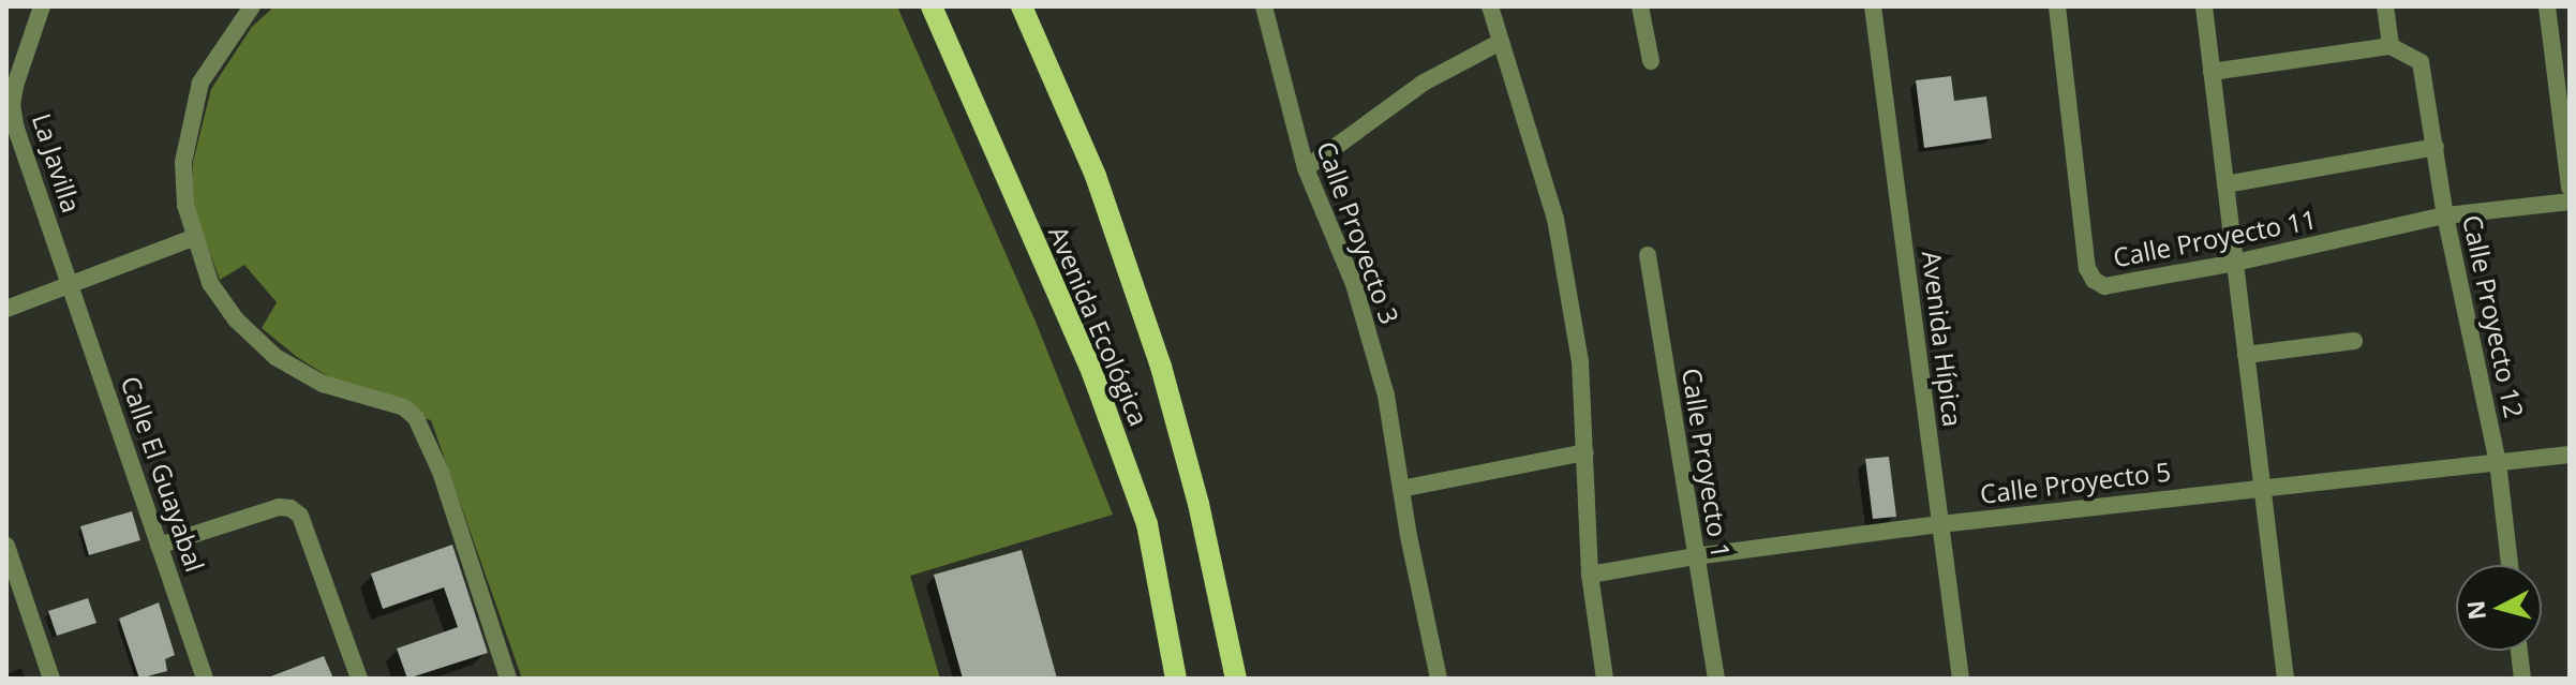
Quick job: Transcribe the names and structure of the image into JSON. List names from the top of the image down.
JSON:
{
  "streets": {
    "main road": ["Avenida Ecológica"],
    "street": [
      "La Javilla",
      "Calle Proyecto 3",
      "Calle Proyecto 11",
      "Calle Proyecto 12",
      "Avenida Hípica",
      "Calle Proyecto 1",
      "Calle El Guayabal",
      "Calle Proyecto 5"
    ]
  },
  "crossings": [
    ["La Javilla", "Calle El Guayabal"],
    ["Calle Proyecto 11", "Calle Proyecto 12"],
    ["Calle Proyecto 12", "Calle Proyecto 5"],
    ["Avenida Hípica", "Calle Proyecto 5"],
    ["Calle Proyecto 1", "Calle Proyecto 5"]
  ],
  "north": "left"
}
